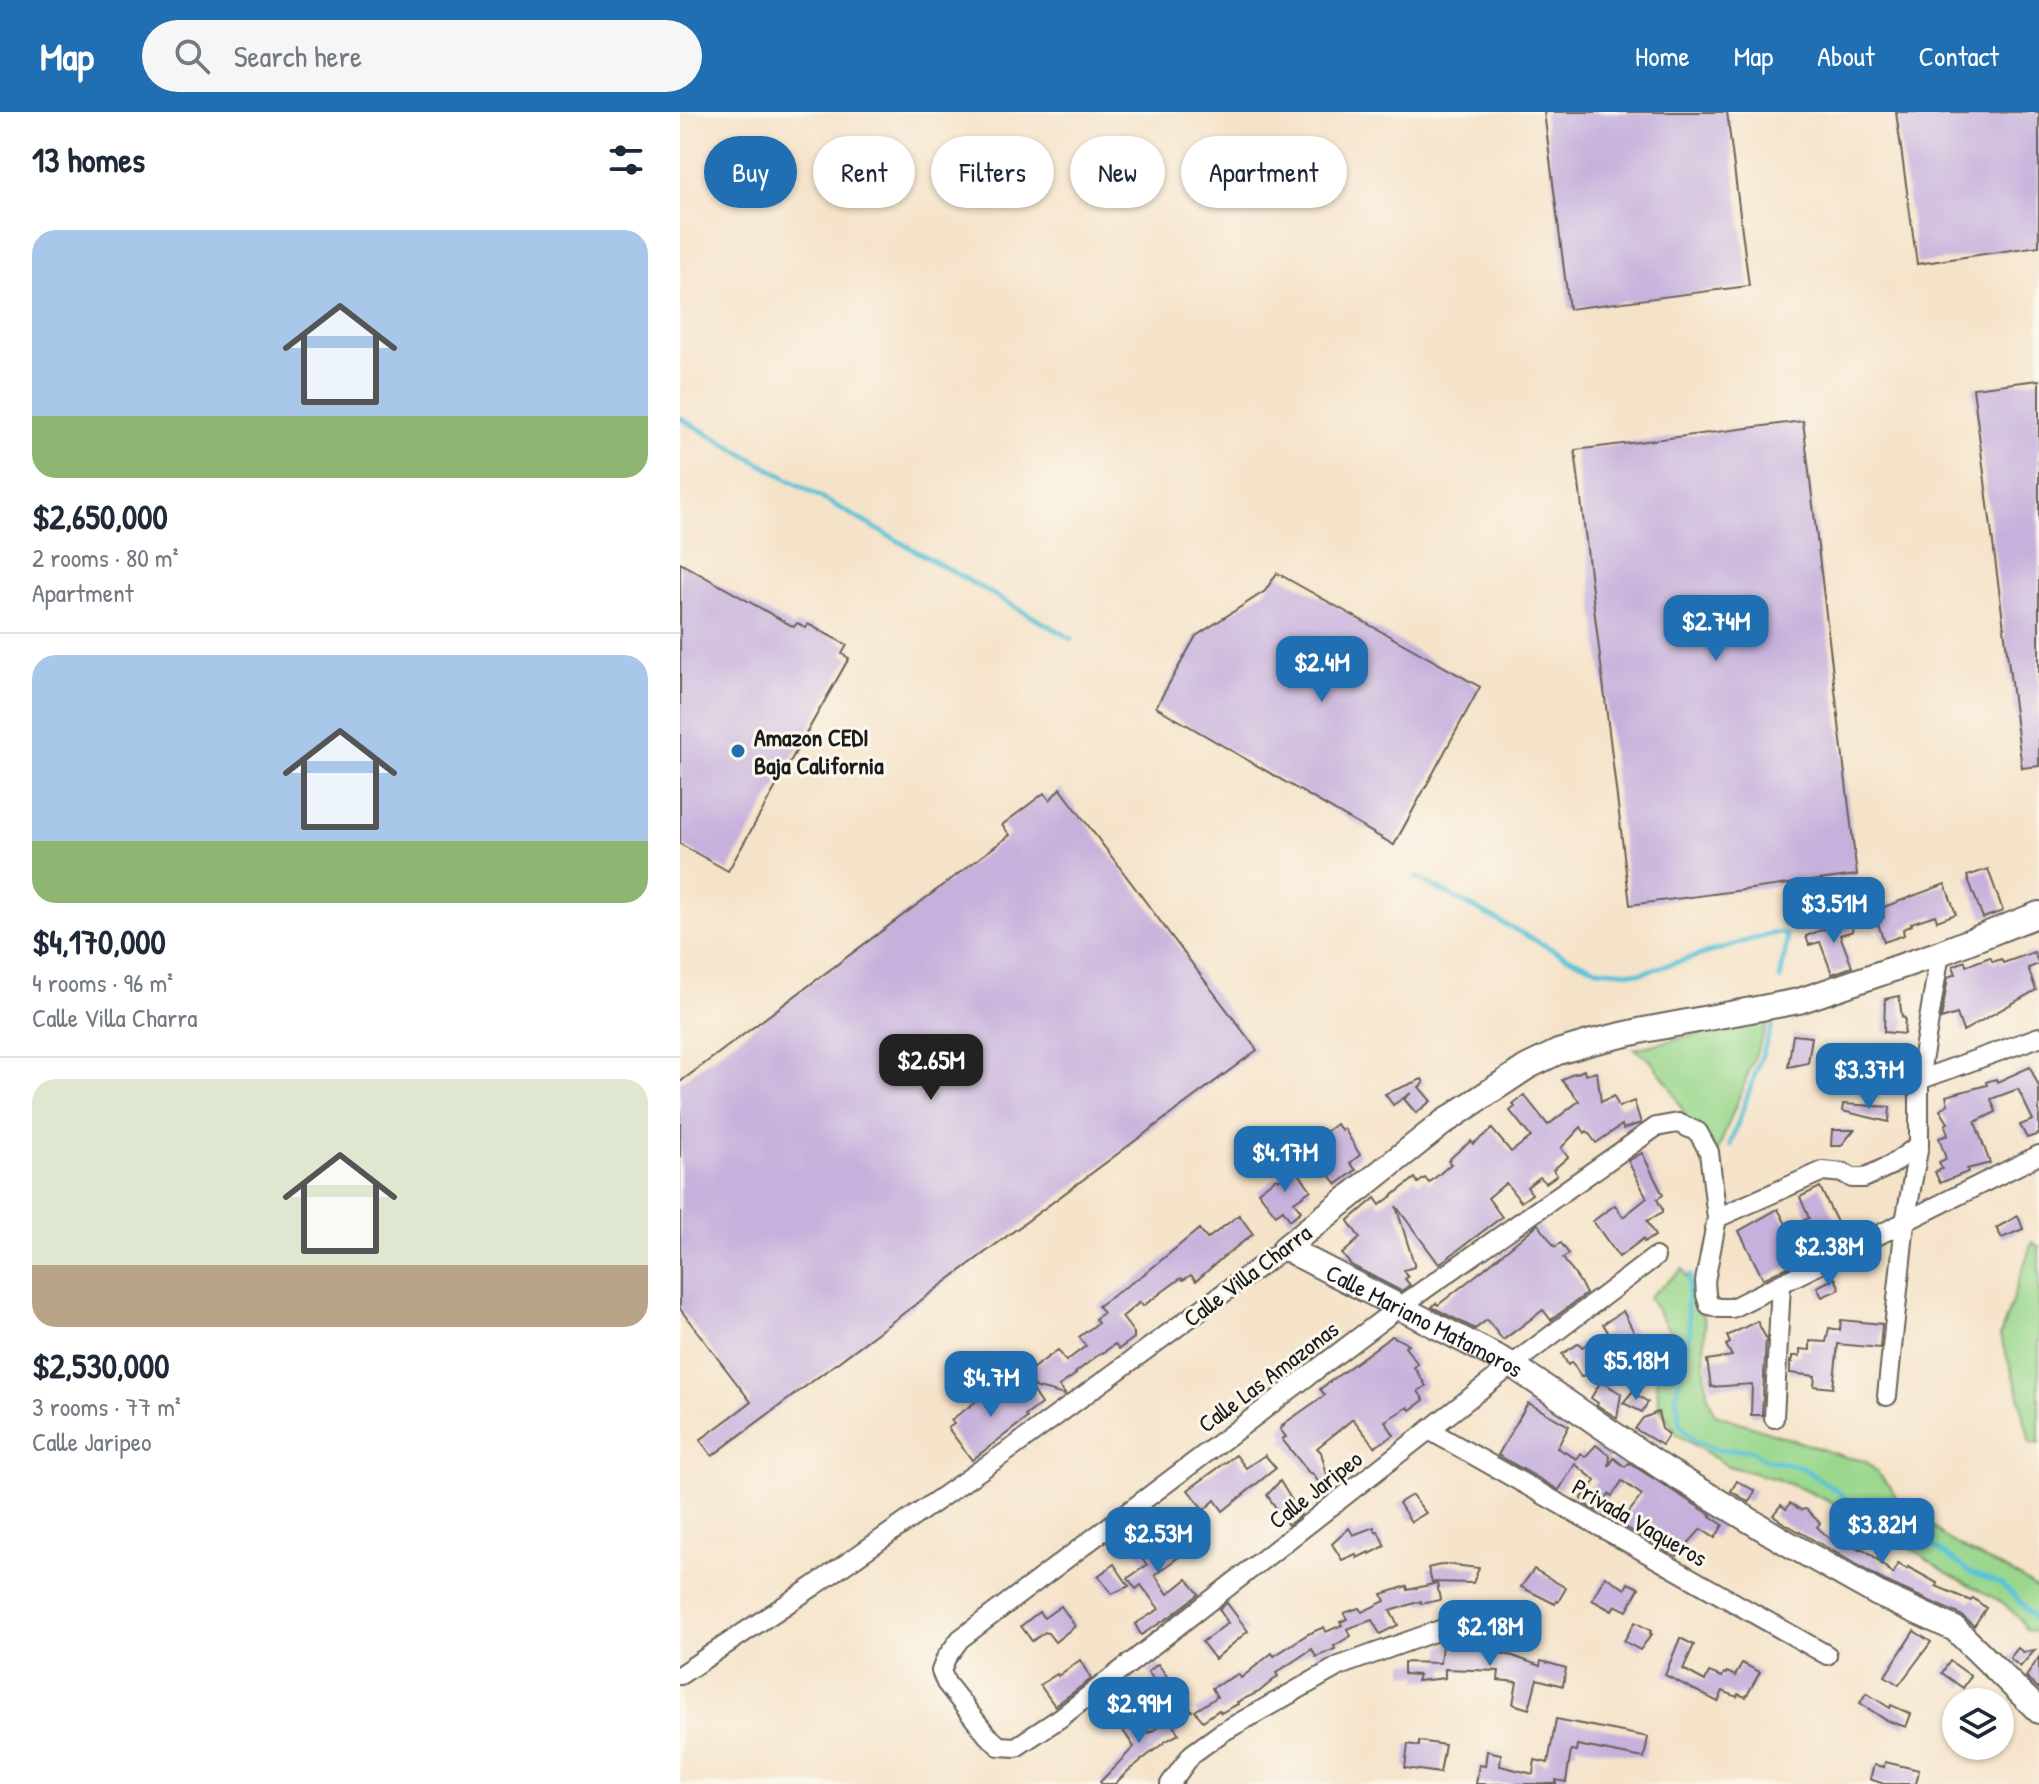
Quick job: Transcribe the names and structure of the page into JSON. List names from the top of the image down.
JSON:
{
  "streets": {
    "street": [
      "Calle Villa Charra",
      "Calle Mariano Matamoros",
      "Calle Las Amazonas",
      "Calle Jaripeo",
      "Privada Vaqueros"
    ]
  },
  "crossings": [
    ["Calle Villa Charra", "Calle Mariano Matamoros"],
    ["Calle Mariano Matamoros", "Calle Las Amazonas"],
    ["Calle Mariano Matamoros", "Calle Jaripeo"],
    ["Calle Las Amazonas", "Calle Jaripeo"],
    ["Calle Jaripeo", "Privada Vaqueros"]
  ],
  "places": ["Amazon CEDI Baja California"],
  "page": {
    "header": "Map",
    "search": "Search here",
    "nav": [
      "Home",
      "Map",
      "About",
      "Contact"
    ],
    "heading": "13 homes",
    "chip": [
      "Buy",
      "Rent",
      "Filters",
      "New",
      "Apartment"
    ],
    "list": [
      {
        "name": "$2,650,000",
        "note": "2 rooms · 80 m² · Apartment"
      },
      {
        "name": "$4,170,000",
        "note": "4 rooms · 96 m² · Calle Villa Charra"
      },
      {
        "name": "$2,530,000",
        "note": "3 rooms · 77 m² · Calle Jaripeo"
      }
    ],
    "price": [
      "$2.74M",
      "$2.4M",
      "$3.51M",
      "$2.65M",
      "$3.37M",
      "$4.17M",
      "$2.38M",
      "$5.18M",
      "$4.7M",
      "$3.82M",
      "$2.53M",
      "$2.18M",
      "$2.99M"
    ]
  }
}
